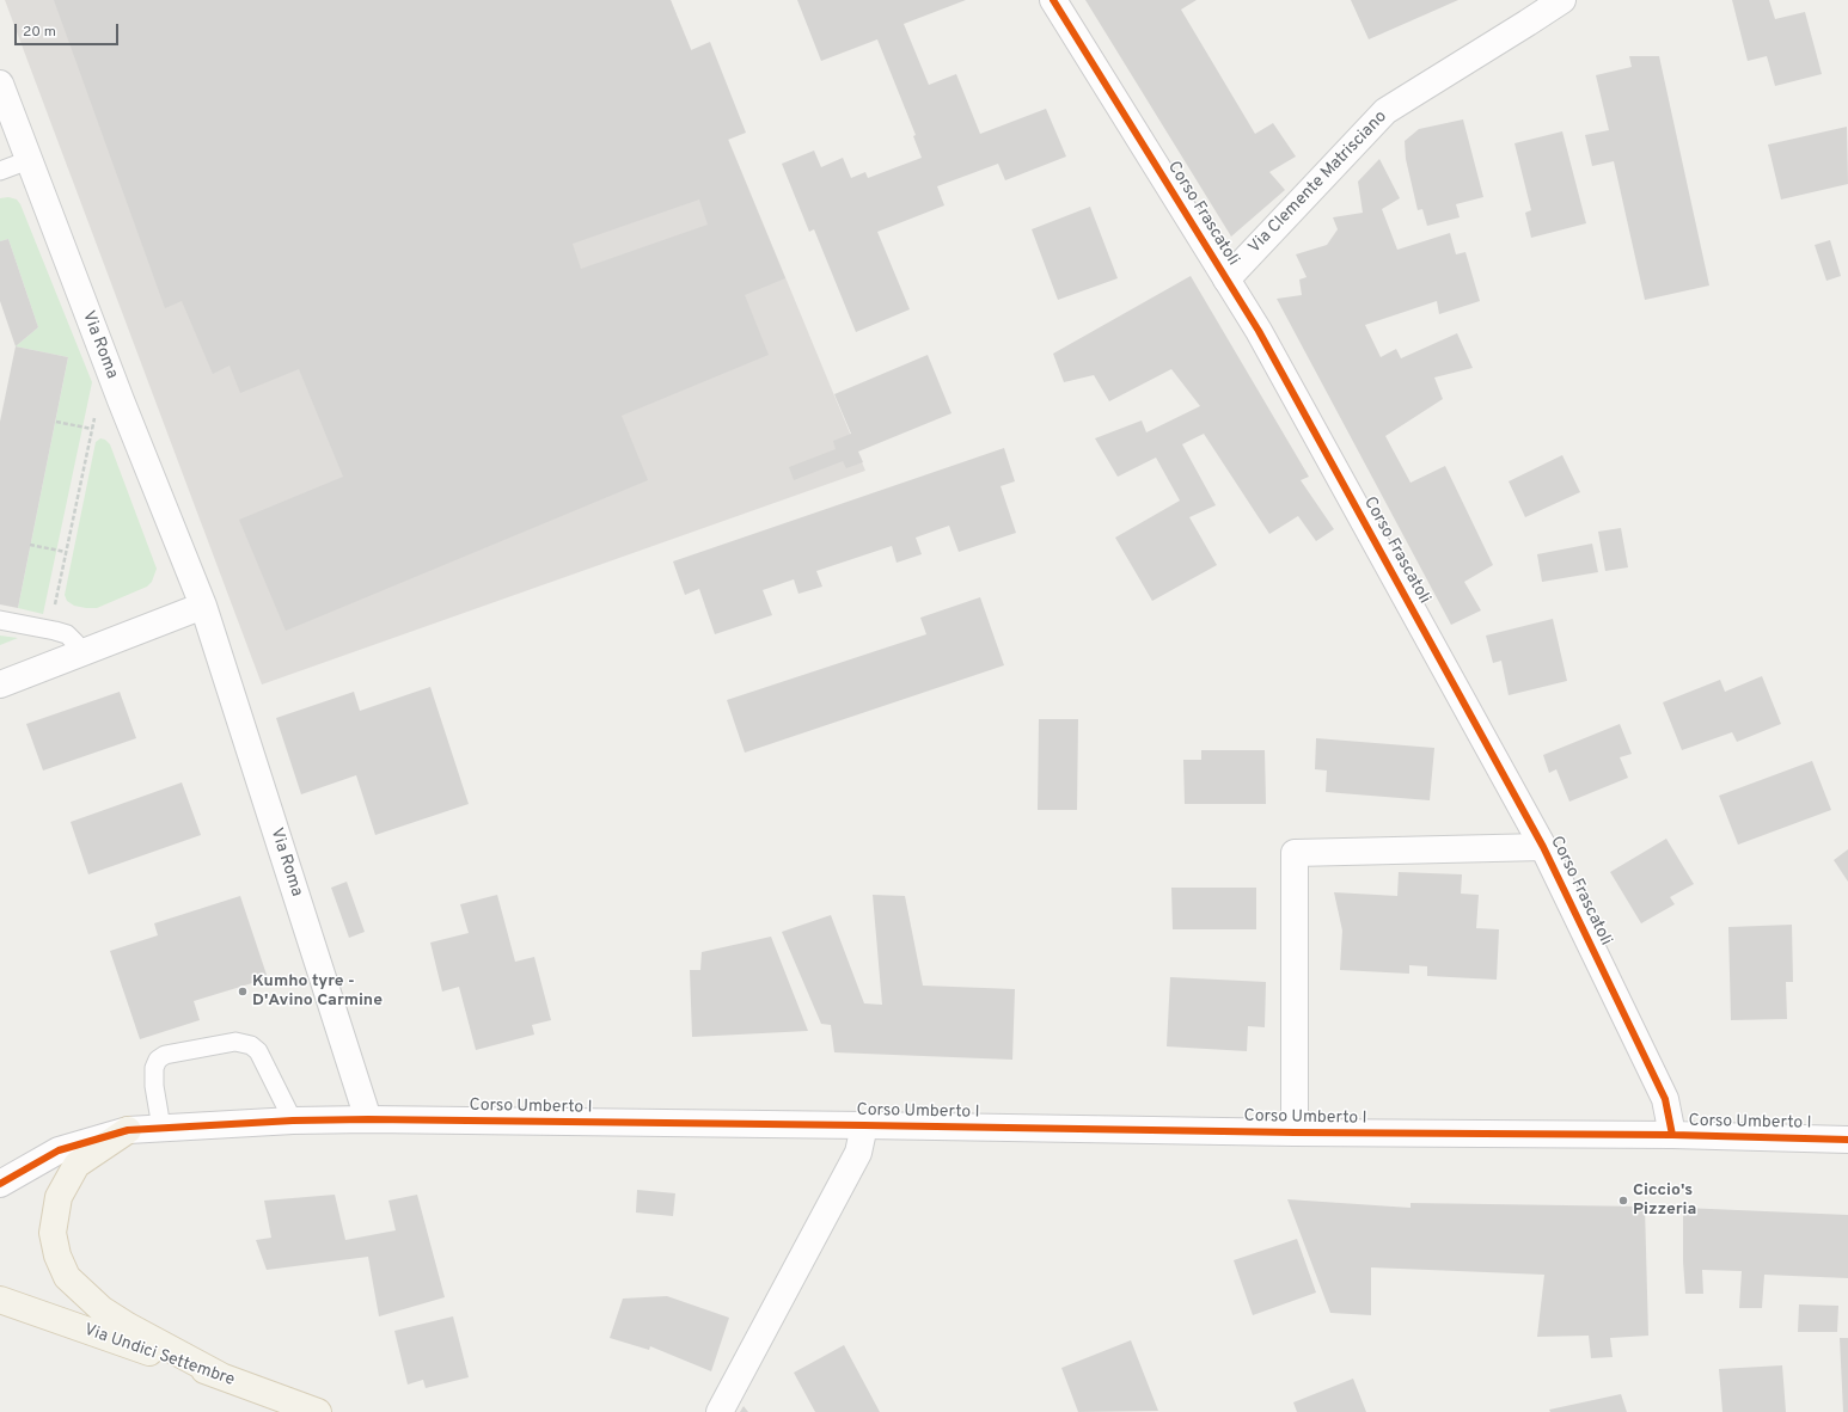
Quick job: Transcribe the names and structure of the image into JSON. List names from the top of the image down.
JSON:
{
  "streets": {
    "main road": ["Via Undici Settembre"],
    "street": [
      "Via Clemente Matrisciano",
      "Corso Frascatoli",
      "Via Roma",
      "Corso Umberto I"
    ]
  },
  "crossings": [
    ["Via Clemente Matrisciano", "Corso Frascatoli"],
    ["Corso Frascatoli", "Corso Umberto I"],
    ["Via Roma", "Corso Umberto I"]
  ],
  "places": ["Kumho tyre - D'Avino Carmine", "Ciccio's Pizzeria"],
  "scale_bar": "20 m"
}
